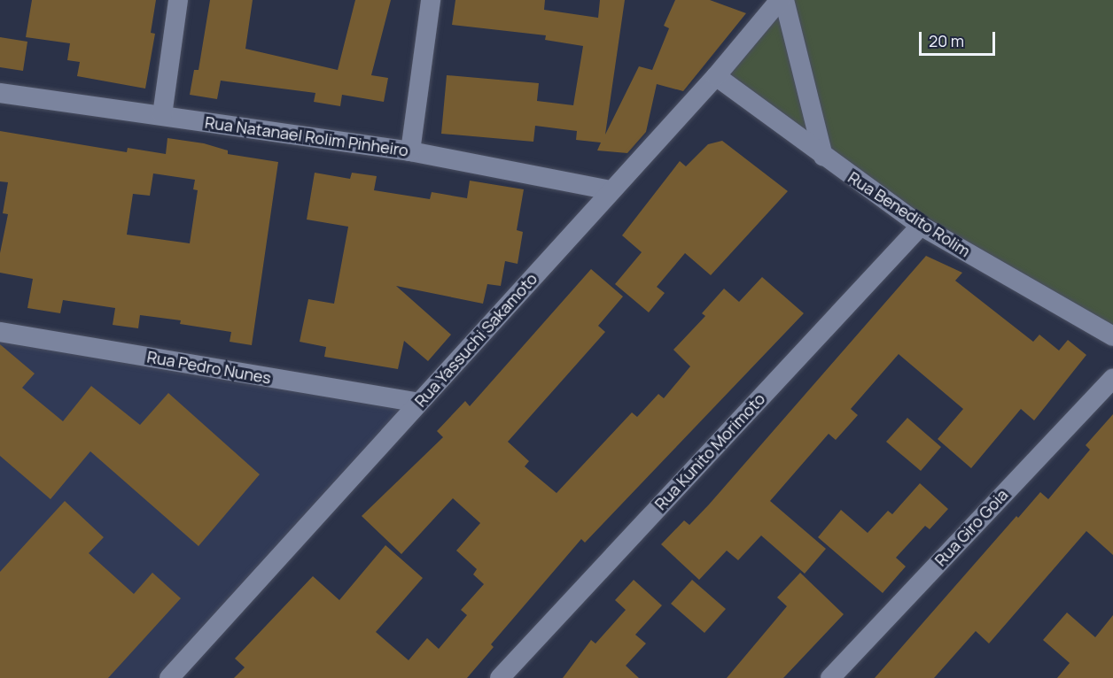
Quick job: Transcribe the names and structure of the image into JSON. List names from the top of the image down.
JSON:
{
  "streets": {
    "street": [
      "Rua Natanael Rolim Pinheiro",
      "Rua Benedito Rolim",
      "Rua Yassuchi Sakamoto",
      "Rua Pedro Nunes",
      "Rua Kunito Morimoto",
      "Rua Giro Goia"
    ]
  },
  "crossings": [
    ["Rua Natanael Rolim Pinheiro", "Rua Yassuchi Sakamoto"],
    ["Rua Benedito Rolim", "Rua Yassuchi Sakamoto"],
    ["Rua Benedito Rolim", "Rua Kunito Morimoto"],
    ["Rua Yassuchi Sakamoto", "Rua Pedro Nunes"]
  ],
  "scale_bar": "20 m"
}
